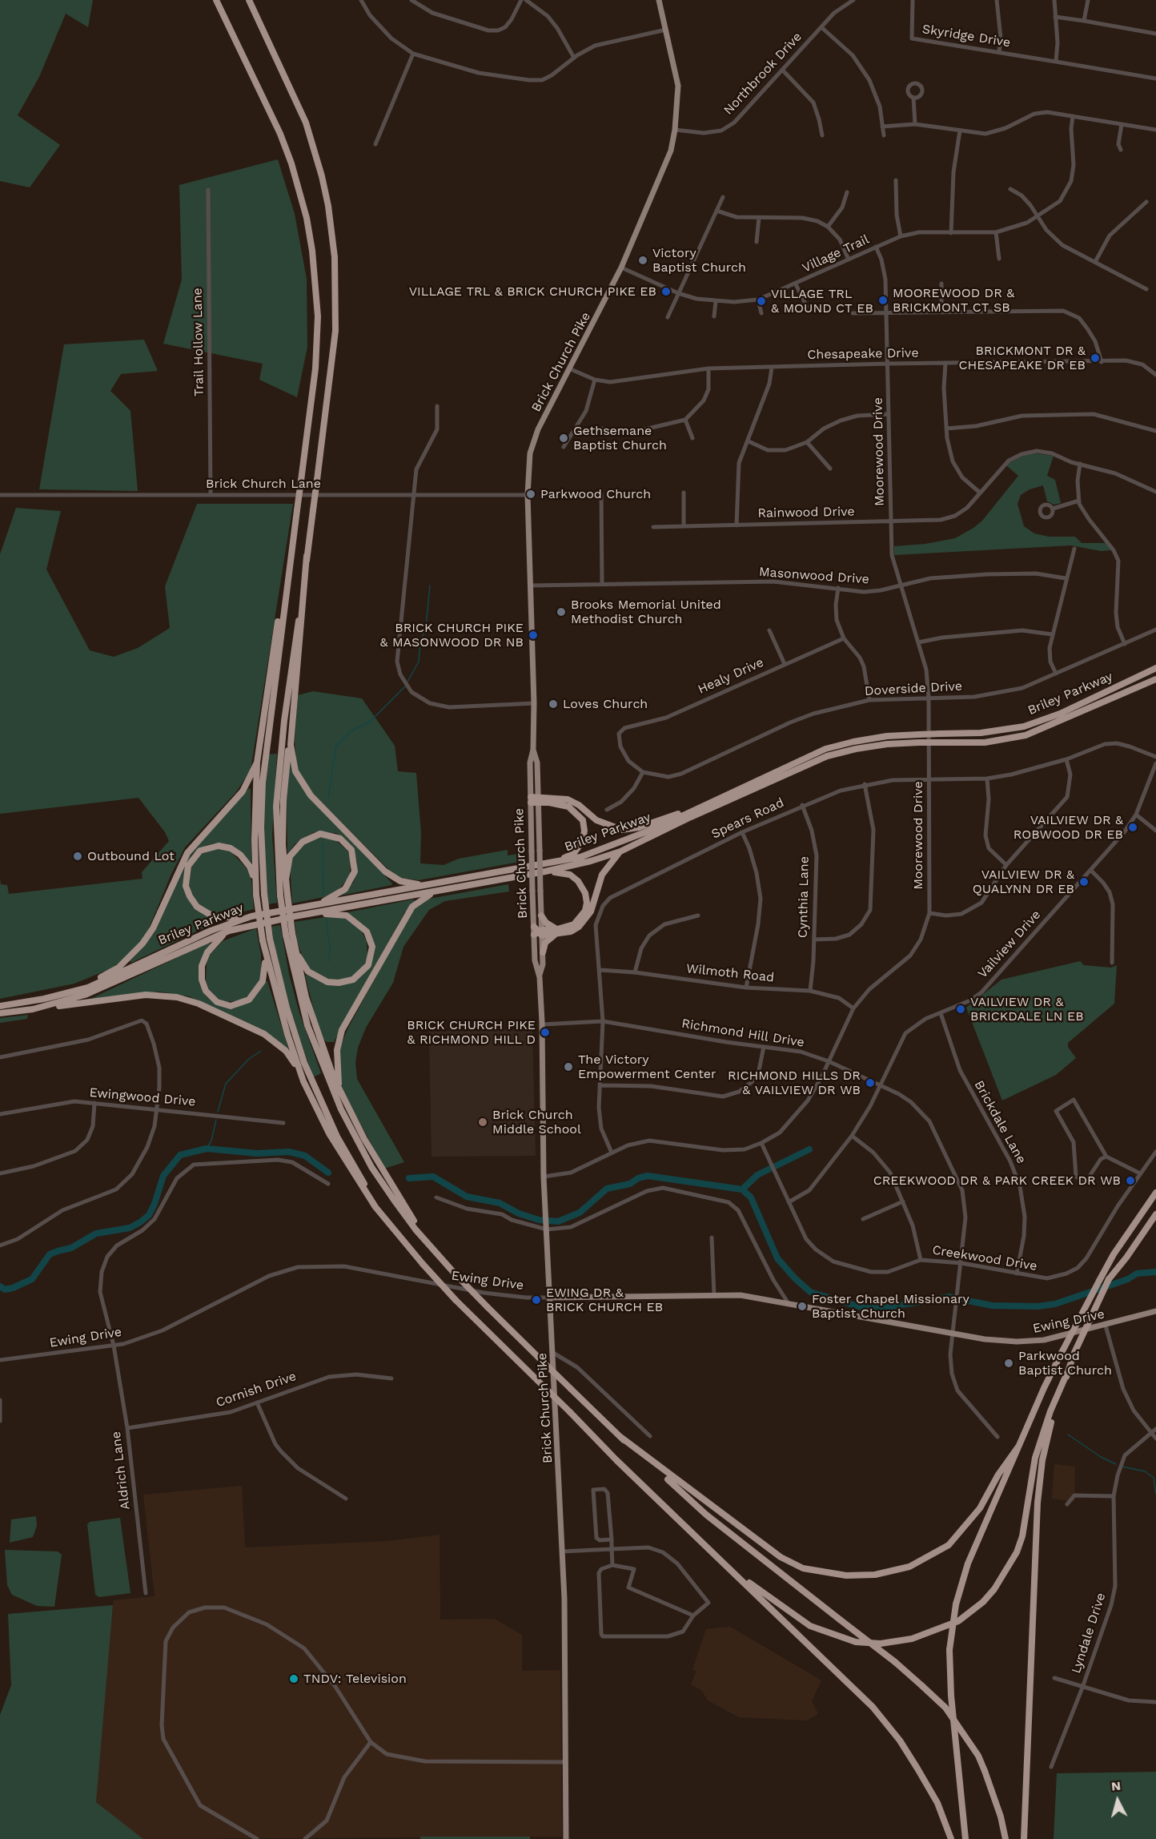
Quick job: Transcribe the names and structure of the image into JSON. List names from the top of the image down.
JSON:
{
  "streets": {
    "highway": ["Briley Parkway"],
    "main road": ["Brick Church Pike", "Ewing Drive"],
    "street": [
      "Skyridge Drive",
      "Northbrook Drive",
      "Village Trail",
      "Trail Hollow Lane",
      "Chesapeake Drive",
      "Moorewood Drive",
      "Brick Church Lane",
      "Rainwood Drive",
      "Masonwood Drive",
      "Healy Drive",
      "Doverside Drive",
      "Spears Road",
      "Cynthia Lane",
      "Vailview Drive",
      "Wilmoth Road",
      "Richmond Hill Drive",
      "Ewingwood Drive",
      "Brickdale Lane",
      "Creekwood Drive",
      "Cornish Drive",
      "Aldrich Lane",
      "Lyndale Drive"
    ]
  },
  "crossings": [
    ["Northbrook Drive", "Brick Church Pike"],
    ["Village Trail", "Brick Church Pike"],
    ["Village Trail", "Moorewood Drive"],
    ["Trail Hollow Lane", "Brick Church Lane"],
    ["Chesapeake Drive", "Brick Church Pike"],
    ["Chesapeake Drive", "Moorewood Drive"],
    ["Brick Church Pike", "Moorewood Drive"],
    ["Brick Church Pike", "Brick Church Lane"],
    ["Brick Church Pike", "Masonwood Drive"],
    ["Brick Church Pike", "Richmond Hill Drive"],
    ["Brick Church Pike", "Ewing Drive"],
    ["Moorewood Drive", "Rainwood Drive"],
    ["Moorewood Drive", "Masonwood Drive"],
    ["Moorewood Drive", "Doverside Drive"],
    ["Moorewood Drive", "Spears Road"],
    ["Moorewood Drive", "Wilmoth Road"],
    ["Moorewood Drive", "Richmond Hill Drive"],
    ["Moorewood Drive", "Creekwood Drive"],
    ["Healy Drive", "Doverside Drive"],
    ["Spears Road", "Cynthia Lane"],
    ["Spears Road", "Wilmoth Road"],
    ["Spears Road", "Richmond Hill Drive"],
    ["Cynthia Lane", "Wilmoth Road"],
    ["Vailview Drive", "Richmond Hill Drive"],
    ["Vailview Drive", "Brickdale Lane"],
    ["Vailview Drive", "Creekwood Drive"],
    ["Richmond Hill Drive", "Creekwood Drive"],
    ["Richmond Hill Drive", "Ewing Drive"],
    ["Brickdale Lane", "Creekwood Drive"],
    ["Ewing Drive", "Aldrich Lane"],
    ["Cornish Drive", "Aldrich Lane"]
  ],
  "places": [
    "Victory Baptist Church",
    "VILLAGE TRL & BRICK CHURCH PIKE EB",
    "MOOREWOOD DR & BRICKMONT CT SB",
    "VILLAGE TRL & MOUND CT EB",
    "BRICKMONT DR & CHESAPEAKE DR EB",
    "Gethsemane Baptist Church",
    "Parkwood Church",
    "Brooks Memorial United Methodist Church",
    "BRICK CHURCH PIKE & MASONWOOD DR NB",
    "Loves Church",
    "VAILVIEW DR & ROBWOOD DR EB",
    "Outbound Lot",
    "VAILVIEW DR & QUALYNN DR EB",
    "VAILVIEW DR & BRICKDALE LN EB",
    "BRICK CHURCH PIKE & RICHMOND HILL D",
    "The Victory Empowerment Center",
    "RICHMOND HILLS DR & VAILVIEW DR WB",
    "Brick Church Middle School",
    "CREEKWOOD DR & PARK CREEK DR WB",
    "EWING DR & BRICK CHURCH EB",
    "Foster Chapel Missionary Baptist Church",
    "Parkwood Baptist Church",
    "TNDV: Television"
  ],
  "north": "top"
}
